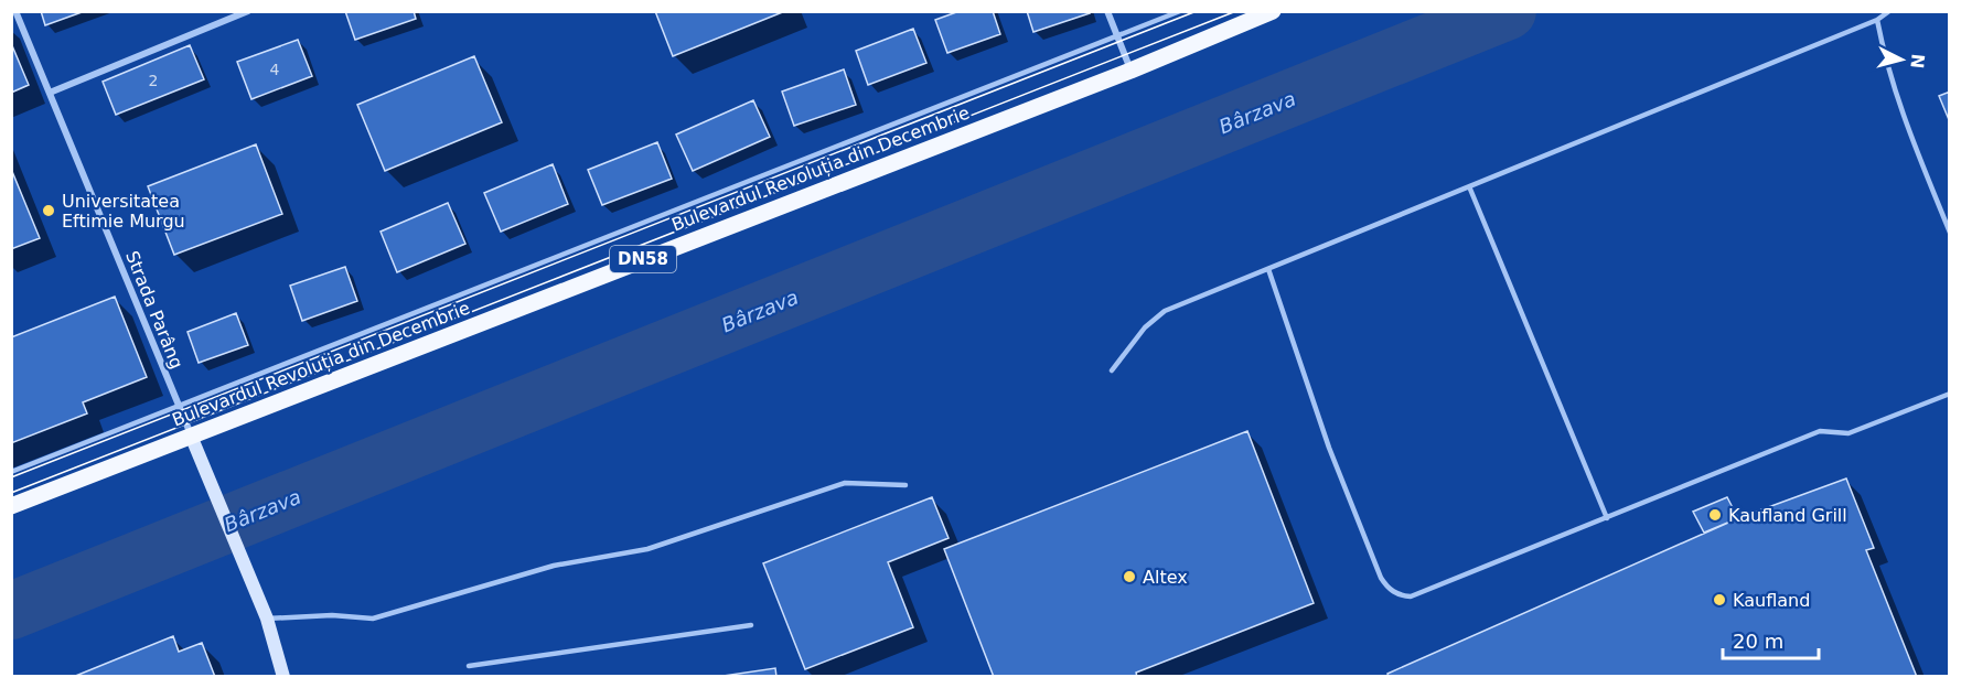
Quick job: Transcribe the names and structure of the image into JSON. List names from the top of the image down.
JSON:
{
  "streets": {
    "main road": ["Bulevardul Revoluția din Decembrie", "DN58"],
    "street": ["Strada Parâng"]
  },
  "crossings": [
    ["Bulevardul Revoluția din Decembrie", "Strada Parâng"]
  ],
  "water": ["Bârzava"],
  "places": [
    "Universitatea Eftimie Murgu",
    "Kaufland Grill",
    "Altex",
    "Kaufland"
  ],
  "house_numbers": ["4", "2"],
  "scale_bar": "20 m",
  "north": "right"
}
